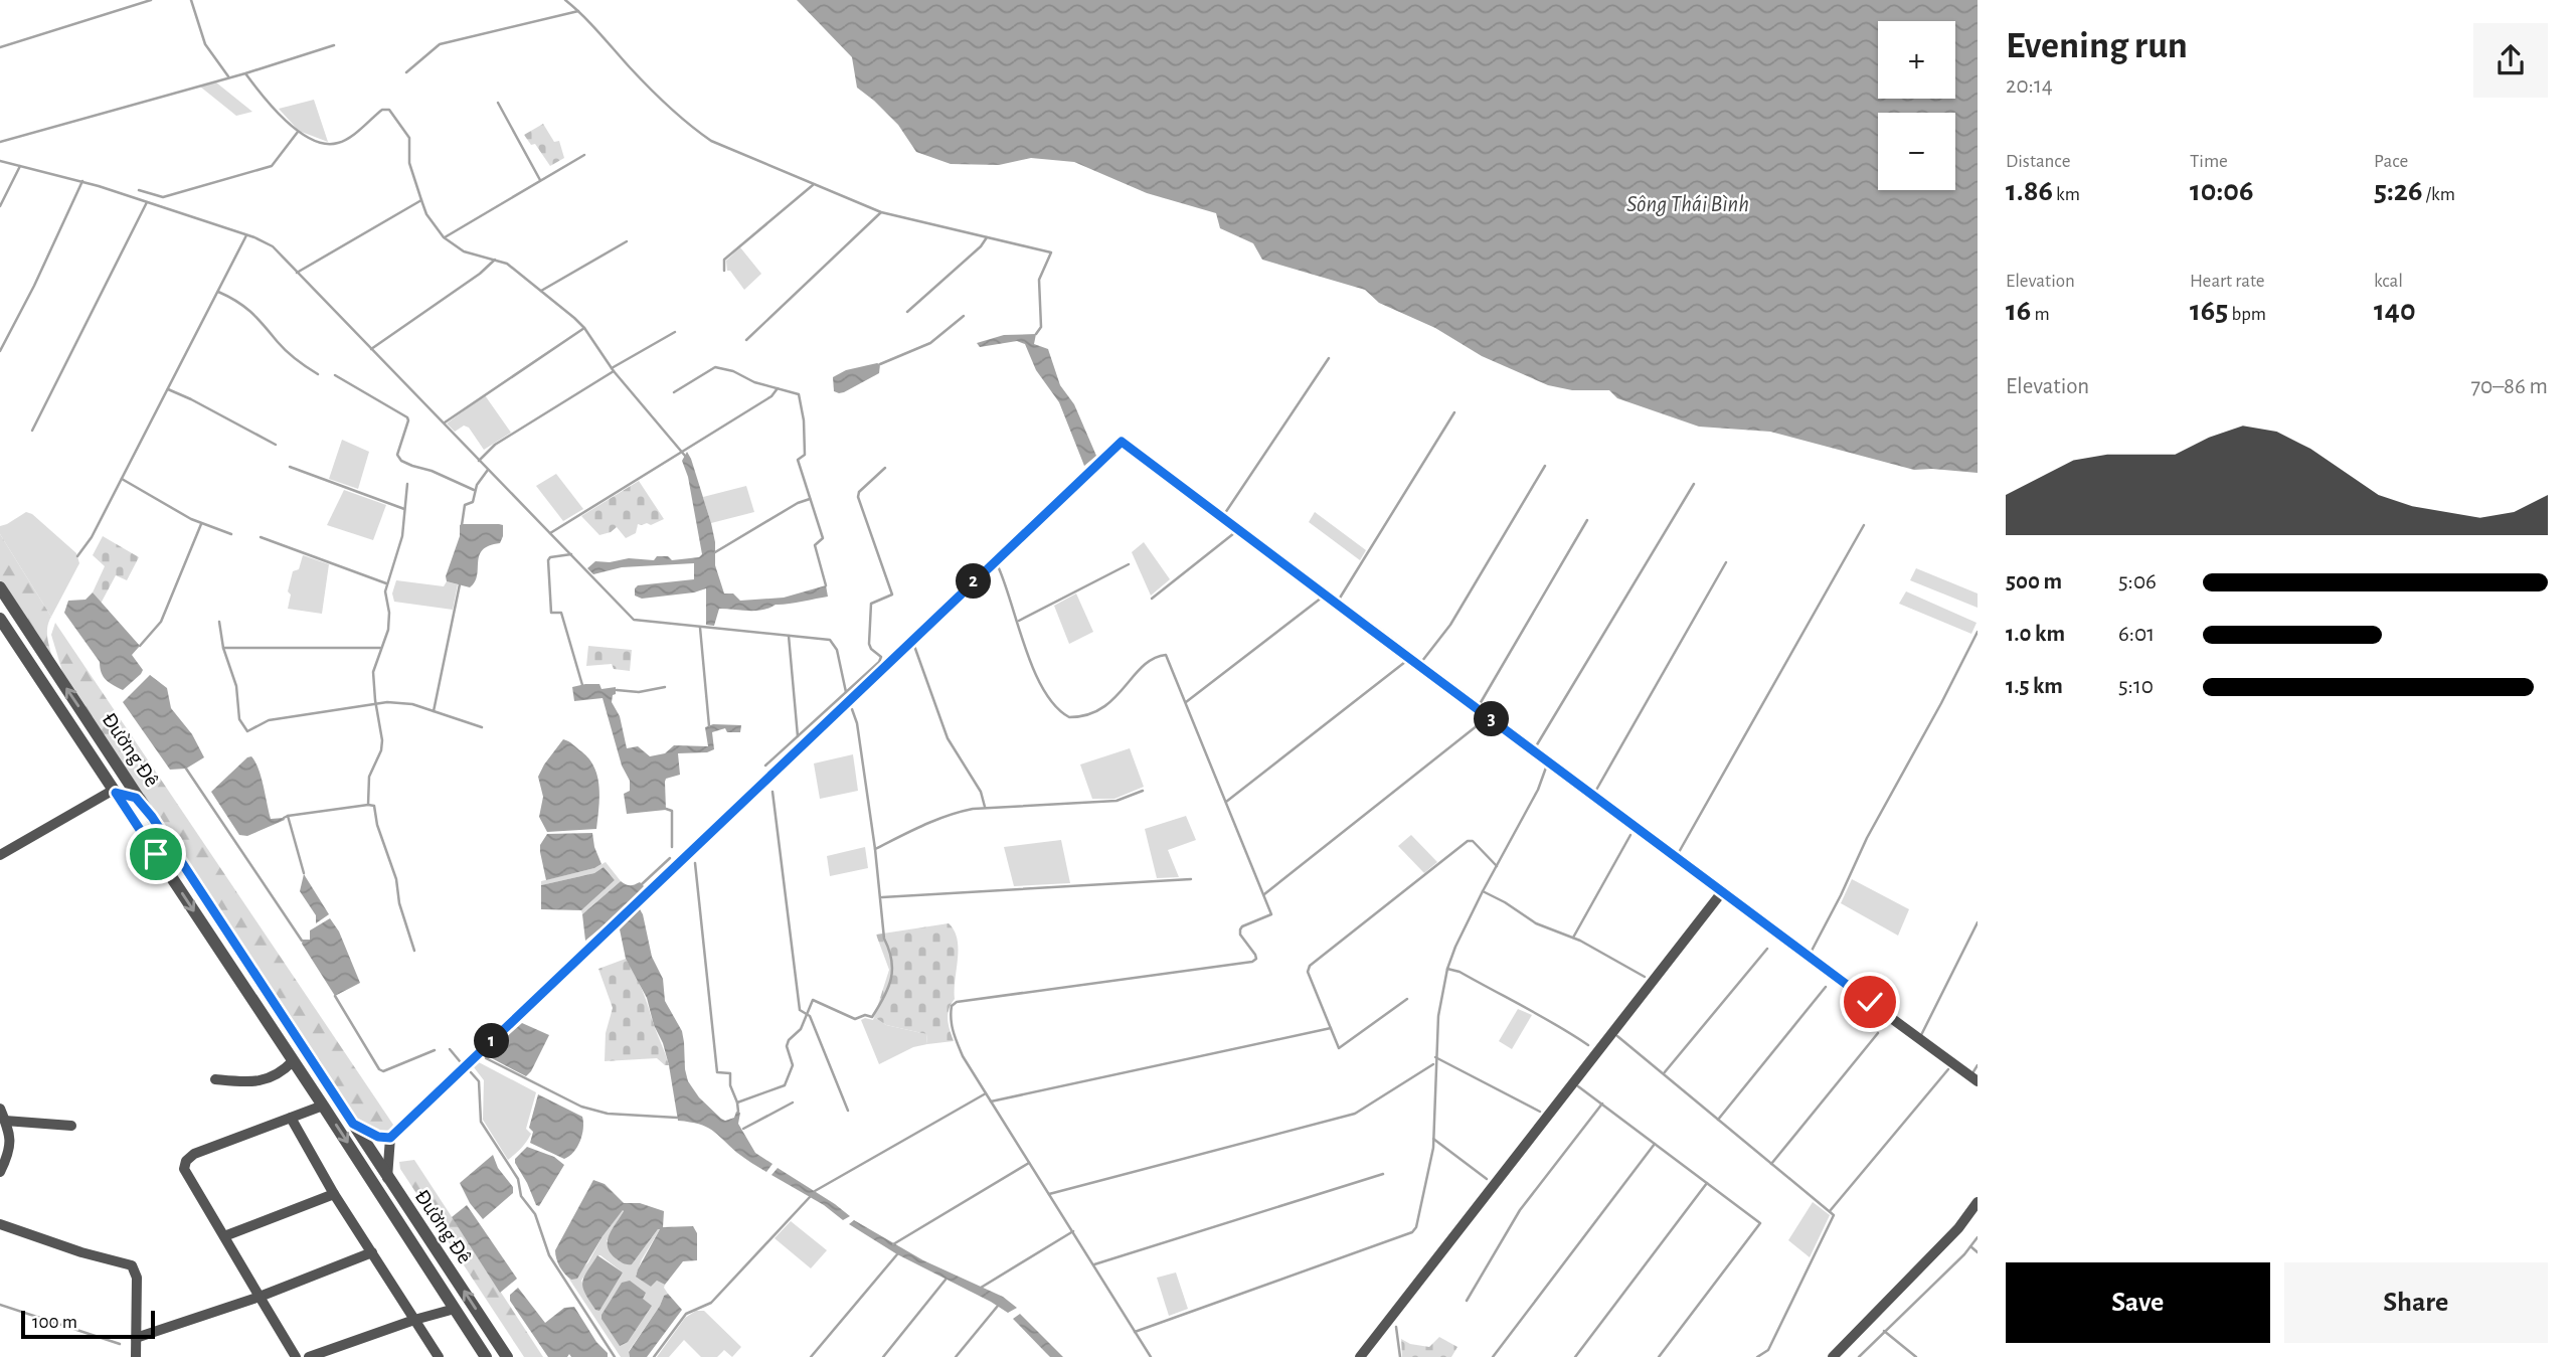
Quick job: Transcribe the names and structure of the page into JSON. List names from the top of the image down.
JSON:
{
  "streets": {
    "street": ["Đường Đê"]
  },
  "water": ["Sông Thái Bình"],
  "scale_bar": "100 m",
  "page": {
    "heading": ["Evening run", "20:14"],
    "map_buttons": ["+", "−"],
    "stats": [
      ["Distance", "1.86 km"],
      ["Time", "10:06"],
      ["Pace", "5:26 /km"],
      ["Elevation", "16 m"],
      ["Heart rate", "165 bpm"],
      ["kcal", "140"]
    ],
    "chart": ["Elevation", "70–86 m"],
    "list": [
      {
        "name": "500 m",
        "note": "5:06"
      },
      {
        "name": "1.0 km",
        "note": "6:01"
      },
      {
        "name": "1.5 km",
        "note": "5:10"
      }
    ],
    "pins": ["2", "3", "1"],
    "buttons": ["Save", "Share"],
    "scale": "100 m"
  }
}
